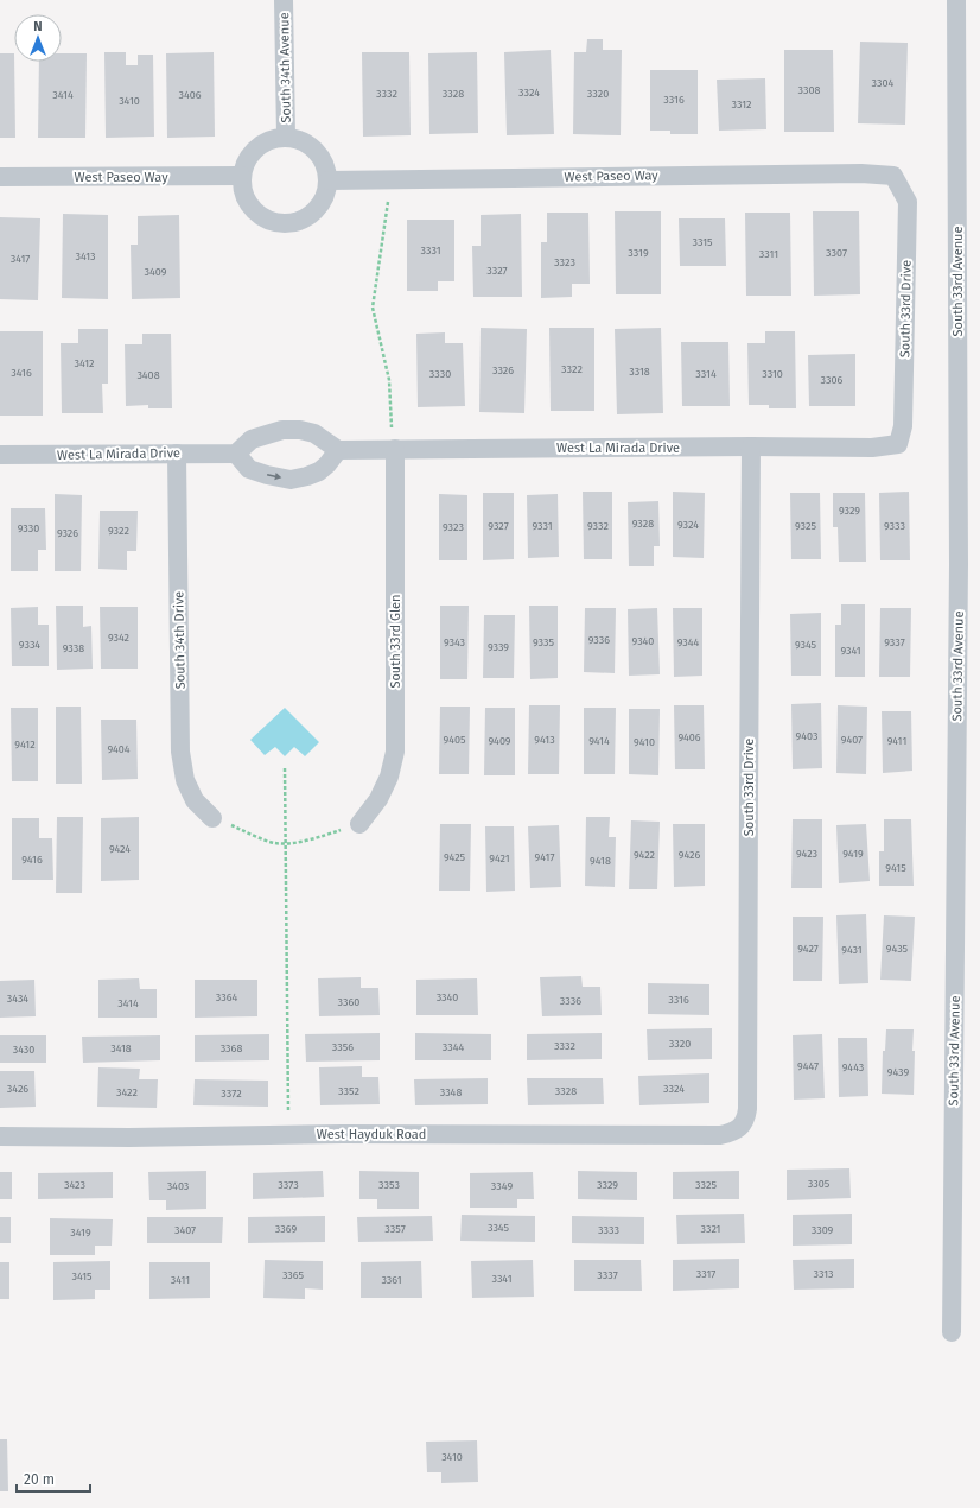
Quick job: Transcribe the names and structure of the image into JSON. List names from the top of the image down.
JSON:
{
  "streets": {
    "street": [
      "South 34th Avenue",
      "West Paseo Way",
      "South 33rd Avenue",
      "South 33rd Drive",
      "West La Mirada Drive",
      "South 34th Drive",
      "South 33rd Glen",
      "West Hayduk Road"
    ]
  },
  "crossings": [
    ["South 34th Avenue", "West Paseo Way"],
    ["West Paseo Way", "South 33rd Drive"],
    ["South 33rd Drive", "West La Mirada Drive"],
    ["South 33rd Drive", "West Hayduk Road"],
    ["West La Mirada Drive", "South 34th Drive"],
    ["West La Mirada Drive", "South 33rd Glen"]
  ],
  "house_numbers": [
    "3304",
    "3308",
    "3324",
    "3332",
    "3328",
    "3320",
    "3414",
    "3406",
    "3316",
    "3410",
    "3312",
    "3315",
    "3331",
    "3319",
    "3307",
    "3311",
    "3413",
    "3417",
    "3323",
    "3327",
    "3409",
    "3412",
    "3322",
    "3326",
    "3318",
    "3416",
    "3330",
    "3314",
    "3310",
    "3408",
    "3306",
    "9329",
    "9328",
    "9324",
    "9327",
    "9331",
    "9332",
    "9325",
    "9333",
    "9323",
    "9330",
    "9322",
    "9326",
    "9342",
    "9336",
    "9340",
    "9343",
    "9335",
    "9344",
    "9337",
    "9334",
    "9345",
    "9339",
    "9338",
    "9341",
    "9403",
    "9406",
    "9405",
    "9413",
    "9407",
    "9409",
    "9414",
    "9411",
    "9410",
    "9412",
    "9404",
    "9424",
    "9423",
    "9419",
    "9422",
    "9426",
    "9425",
    "9417",
    "9421",
    "9416",
    "9418",
    "9415",
    "9427",
    "9435",
    "9431",
    "3364",
    "3340",
    "3434",
    "3316",
    "3336",
    "3360",
    "3414",
    "3320",
    "3332",
    "3356",
    "3344",
    "3418",
    "3368",
    "3430",
    "9447",
    "9443",
    "9439",
    "3426",
    "3324",
    "3352",
    "3328",
    "3422",
    "3348",
    "3372",
    "3305",
    "3423",
    "3373",
    "3353",
    "3329",
    "3325",
    "3403",
    "3349",
    "3345",
    "3369",
    "3357",
    "3321",
    "3407",
    "3333",
    "3309",
    "3419",
    "3317",
    "3313",
    "3365",
    "3337",
    "3415",
    "3341",
    "3411",
    "3361",
    "3410"
  ],
  "scale_bar": "20 m",
  "north": "top"
}
